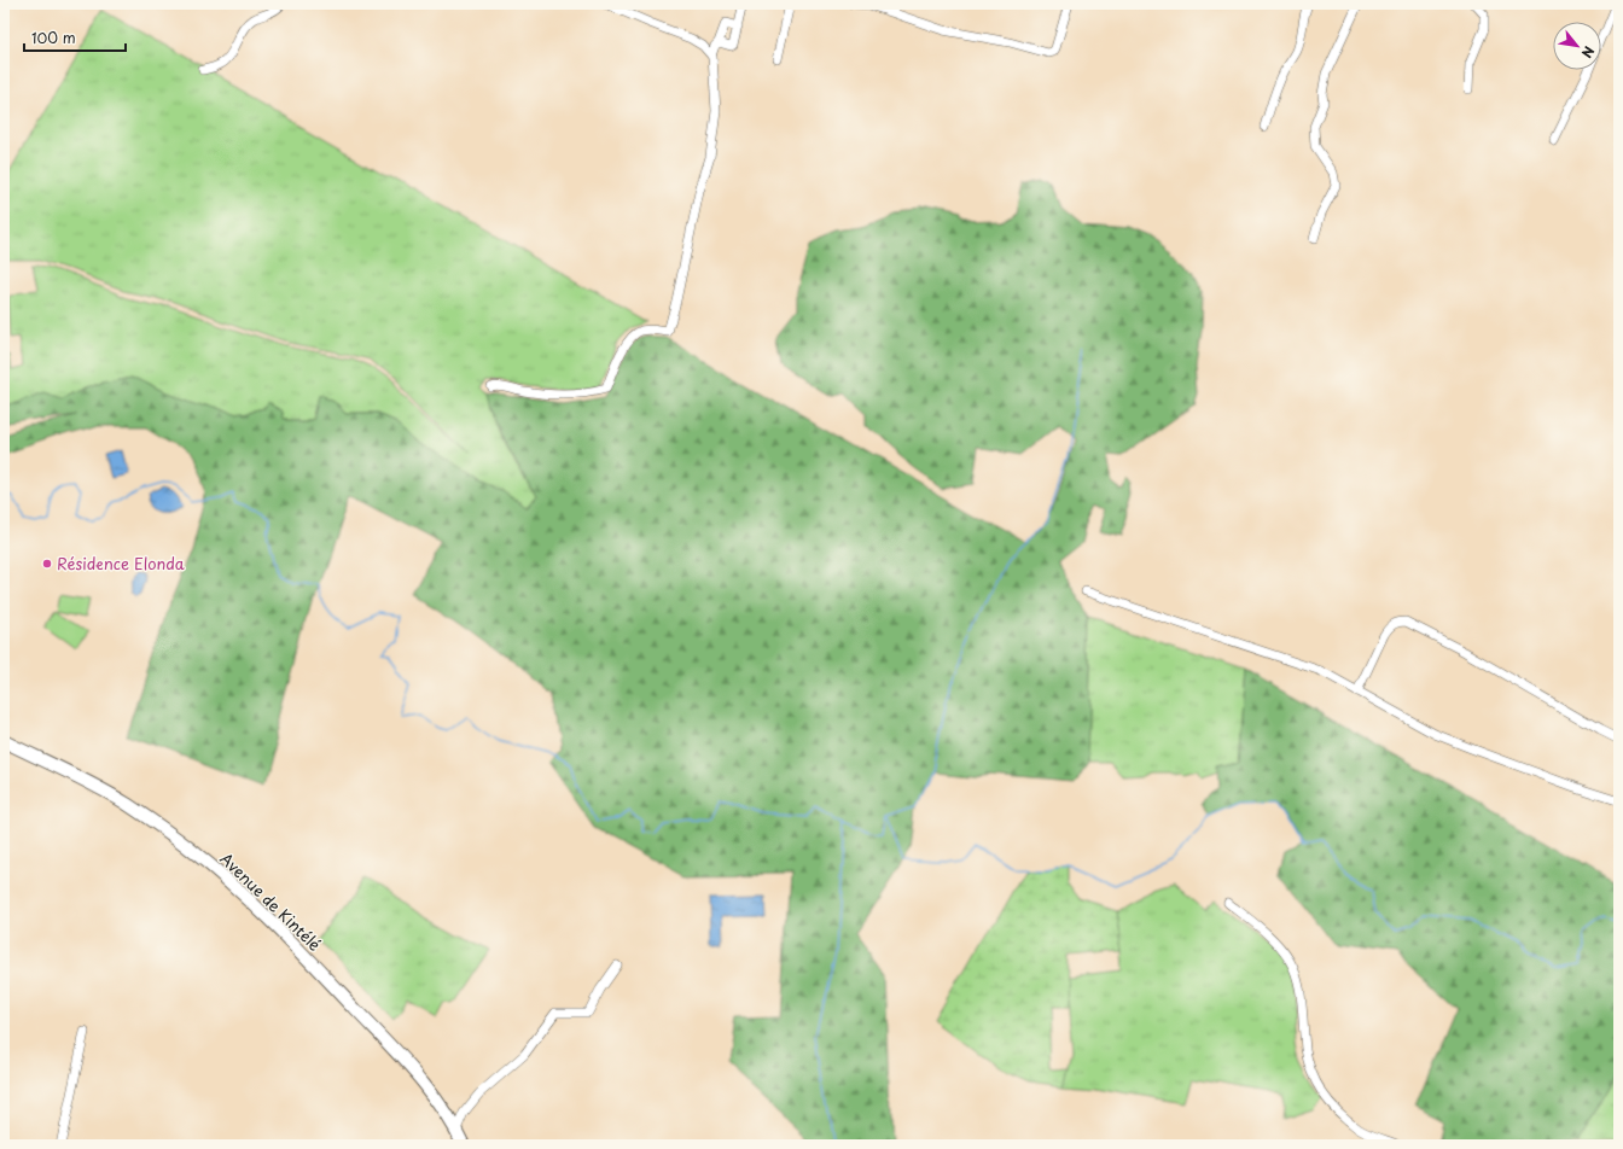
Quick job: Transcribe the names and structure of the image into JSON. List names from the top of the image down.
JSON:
{
  "streets": {
    "main road": ["Avenue de Kintélé"]
  },
  "places": ["Résidence Elonda"],
  "scale_bar": "100 m",
  "north": "bottom right"
}
